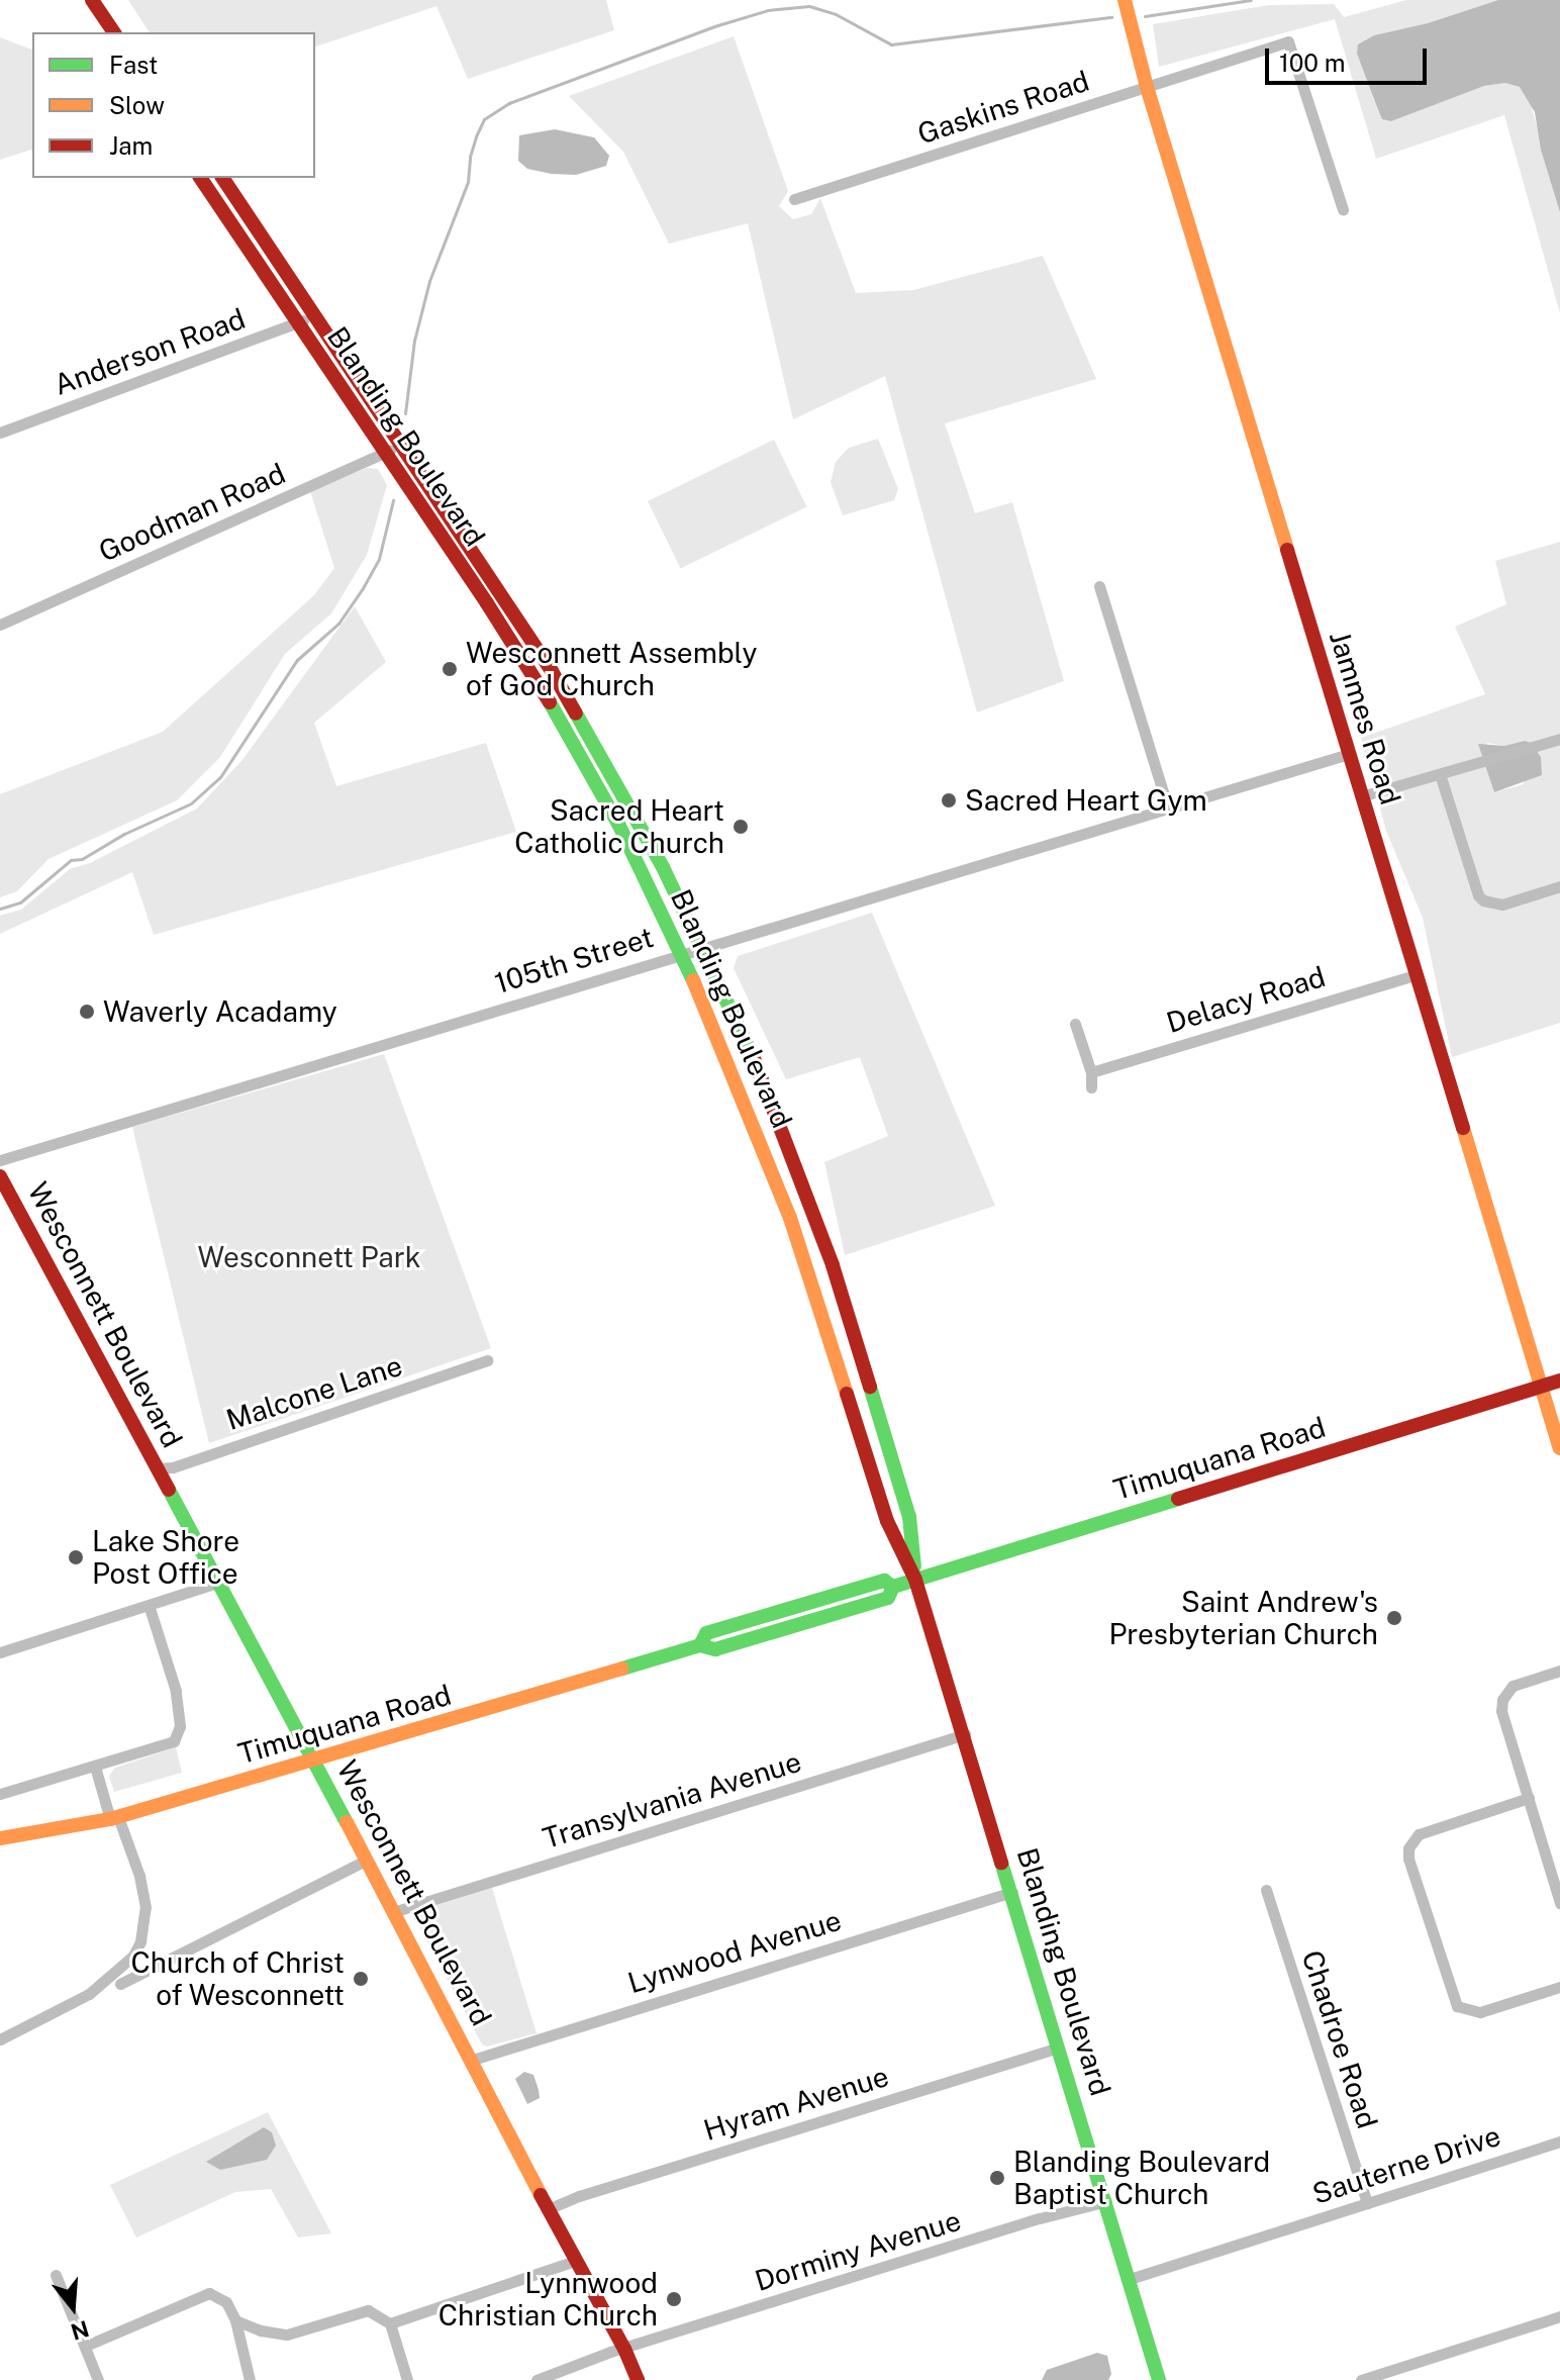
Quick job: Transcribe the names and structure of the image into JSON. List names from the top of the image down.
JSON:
{
  "streets": {
    "main road": [
      "Blanding Boulevard",
      "Jammes Road",
      "Wesconnett Boulevard",
      "Timuquana Road"
    ],
    "street": [
      "Gaskins Road",
      "Anderson Road",
      "Goodman Road",
      "105th Street",
      "Delacy Road",
      "Malcone Lane",
      "Transylvania Avenue",
      "Lynwood Avenue",
      "Chadroe Road",
      "Hyram Avenue",
      "Sauterne Drive",
      "Dorminy Avenue"
    ]
  },
  "crossings": [
    ["Gaskins Road", "Jammes Road"],
    ["Anderson Road", "Blanding Boulevard"],
    ["Blanding Boulevard", "Goodman Road"],
    ["Blanding Boulevard", "105th Street"],
    ["Blanding Boulevard", "Timuquana Road"],
    ["Blanding Boulevard", "Transylvania Avenue"],
    ["Blanding Boulevard", "Lynwood Avenue"],
    ["Blanding Boulevard", "Hyram Avenue"],
    ["Blanding Boulevard", "Sauterne Drive"],
    ["Blanding Boulevard", "Dorminy Avenue"],
    ["Jammes Road", "105th Street"],
    ["Jammes Road", "Delacy Road"],
    ["Jammes Road", "Timuquana Road"],
    ["Wesconnett Boulevard", "Malcone Lane"],
    ["Wesconnett Boulevard", "Timuquana Road"],
    ["Wesconnett Boulevard", "Transylvania Avenue"],
    ["Wesconnett Boulevard", "Lynwood Avenue"],
    ["Wesconnett Boulevard", "Hyram Avenue"],
    ["Wesconnett Boulevard", "Dorminy Avenue"],
    ["Chadroe Road", "Sauterne Drive"]
  ],
  "parks": ["Wesconnett Park"],
  "places": [
    "Wesconnett Assembly of God Church",
    "Sacred Heart Gym",
    "Sacred Heart Catholic Church",
    "Waverly Acadamy",
    "Lake Shore Post Office",
    "Saint Andrew's Presbyterian Church",
    "Church of Christ of Wesconnett",
    "Blanding Boulevard Baptist Church",
    "Lynnwood Christian Church"
  ],
  "legend": ["Fast", "Slow", "Jam"],
  "scale_bar": "100 m",
  "north": "bottom"
}
